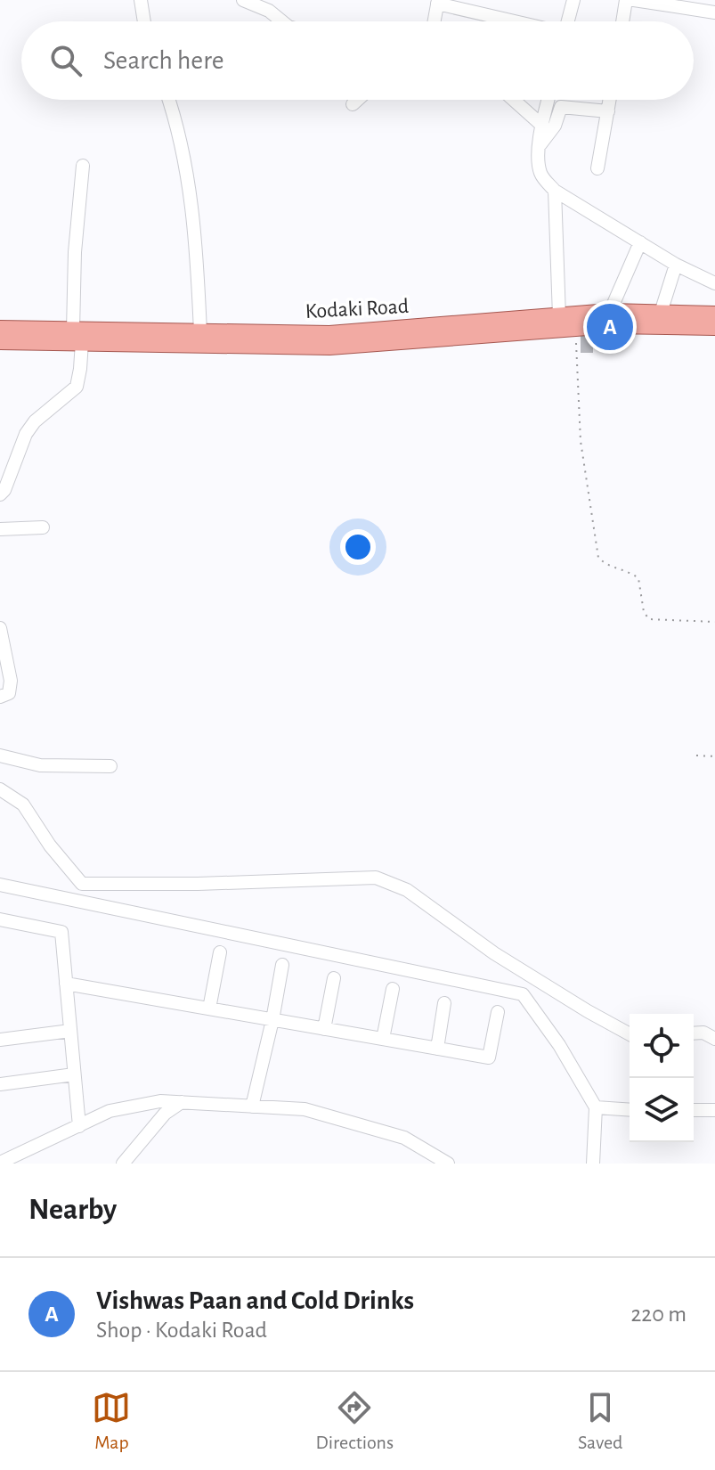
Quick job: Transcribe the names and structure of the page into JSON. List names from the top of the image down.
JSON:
{
  "streets": {
    "main road": ["Kodaki Road"]
  },
  "page": {
    "search": "Search here",
    "pins": "A",
    "heading": "Nearby",
    "list": [
      {
        "mark": "A",
        "name": "Vishwas Paan and Cold Drinks",
        "note": "Shop · Kodaki Road",
        "value": "220 m"
      }
    ],
    "nav": ["Map", "Directions", "Saved"]
  }
}
